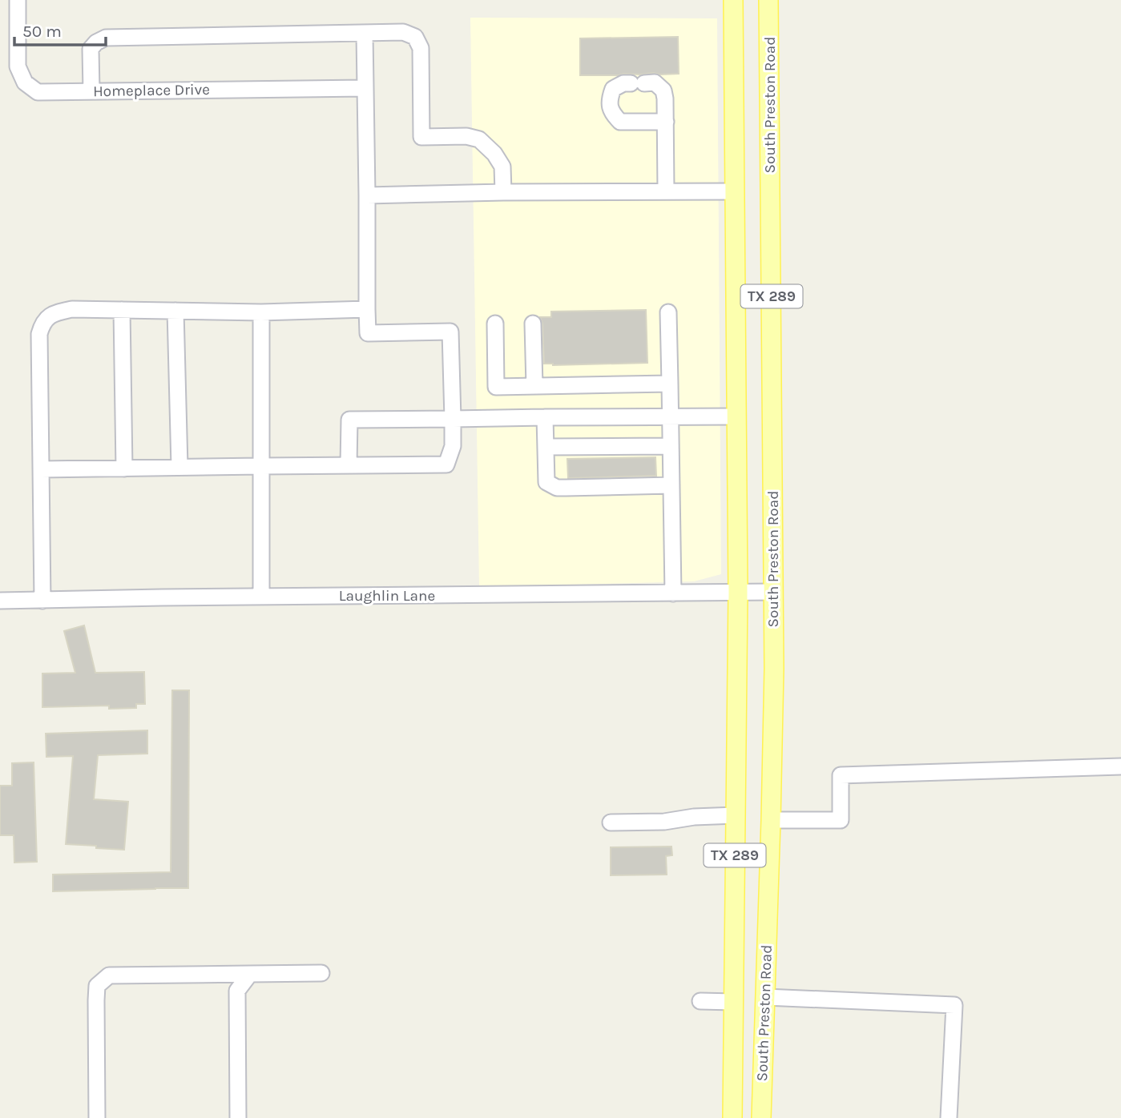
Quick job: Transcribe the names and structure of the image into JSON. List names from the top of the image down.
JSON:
{
  "streets": {
    "main road": ["South Preston Road", "TX 289"],
    "street": ["Homeplace Drive", "Laughlin Lane"]
  },
  "crossings": [
    ["South Preston Road", "Laughlin Lane"]
  ],
  "scale_bar": "50 m"
}
